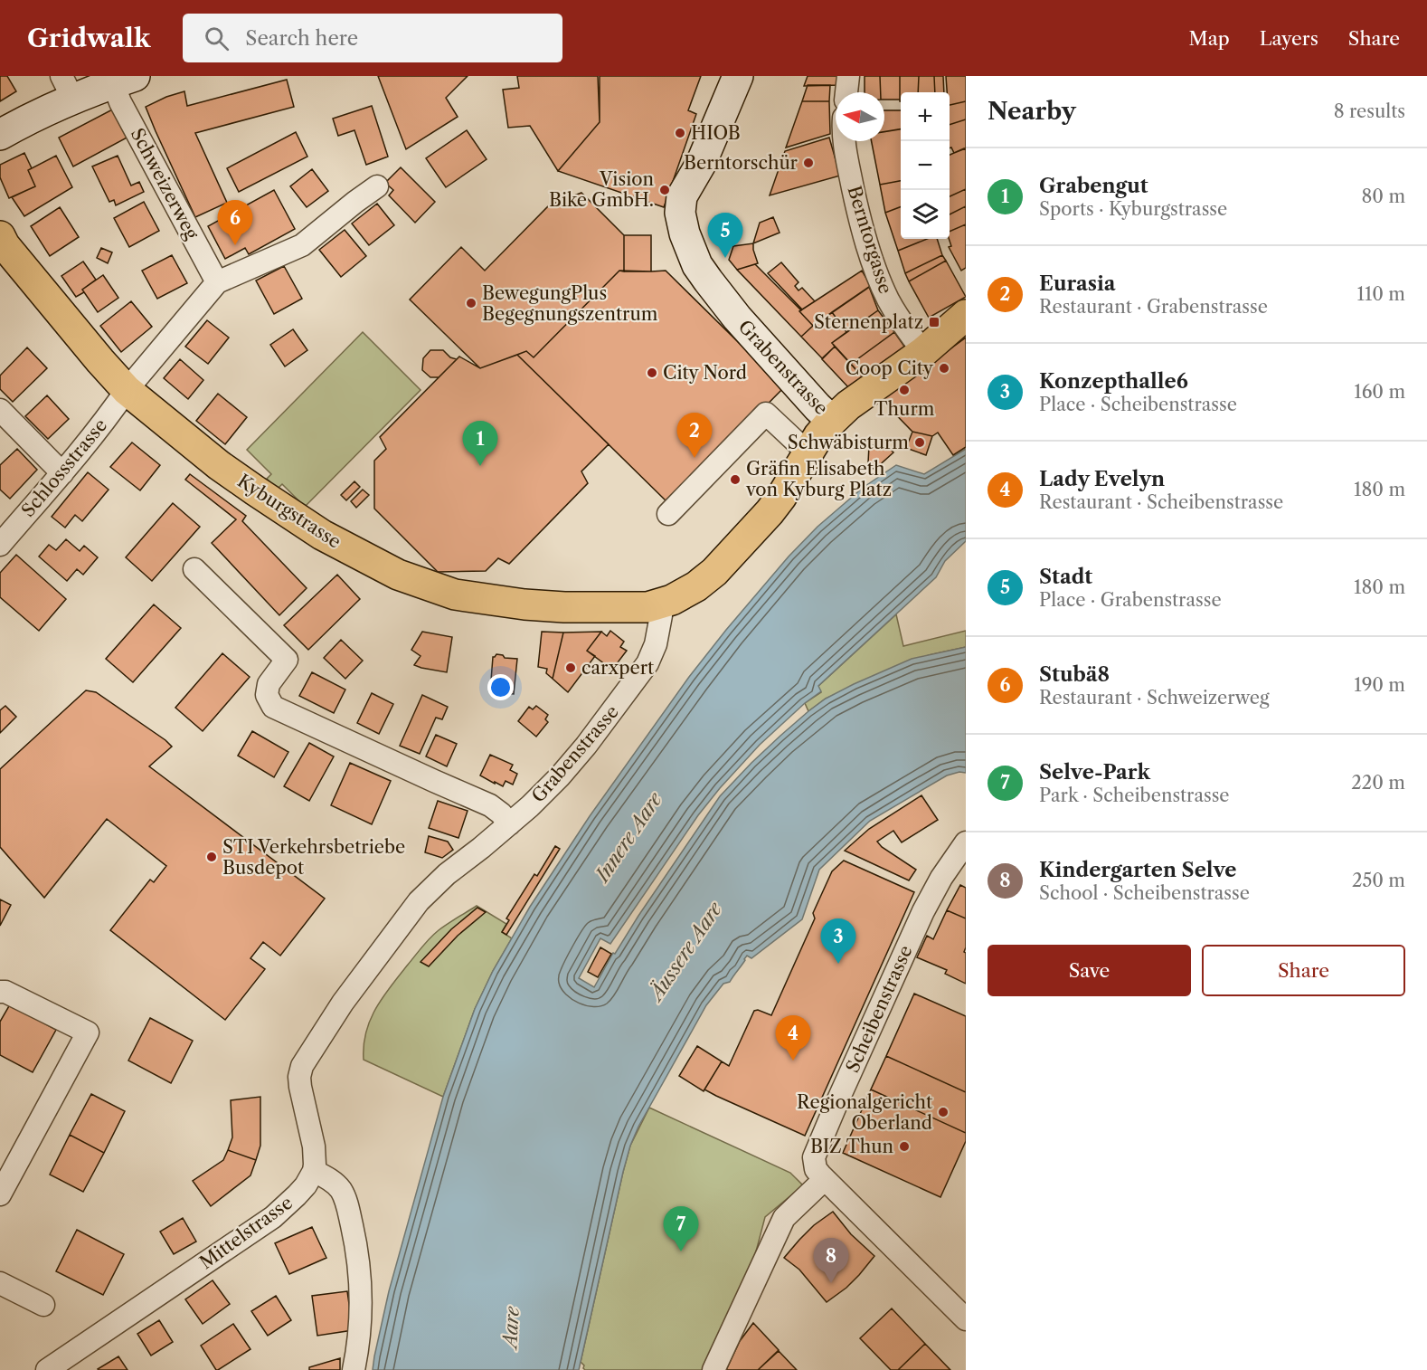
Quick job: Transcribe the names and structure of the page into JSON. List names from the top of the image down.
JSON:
{
  "streets": {
    "main road": ["Grabenstrasse", "Kyburgstrasse"],
    "street": [
      "Schweizerweg",
      "Berntorgasse",
      "Schlossstrasse",
      "Scheibenstrasse",
      "Mittelstrasse"
    ]
  },
  "crossings": [
    ["Grabenstrasse", "Kyburgstrasse"],
    ["Grabenstrasse", "Mittelstrasse"],
    ["Schlossstrasse", "Kyburgstrasse"]
  ],
  "water": ["Innere Aare", "Äussere Aare", "Aare"],
  "places": {
    "other": [
      "HIOB",
      "Berntorschür",
      "Vision Bike GmbH.",
      "BewegungPlus Begegnungszentrum",
      "Coop City",
      "City Nord",
      "Thurm",
      "Schwäbisturm",
      "Gräfin Elisabeth von Kyburg Platz",
      "carxpert",
      "STI Verkehrsbetriebe Busdepot",
      "Regionalgericht Oberland",
      "BIZ Thun"
    ],
    "transit": ["Sternenplatz"]
  },
  "north": "left",
  "page": {
    "header": "Gridwalk",
    "search": "Search here",
    "nav": ["Map", "Layers", "Share"],
    "heading": ["Nearby", "8 results"],
    "map_buttons": ["+", "−"],
    "list": [
      {
        "mark": "1",
        "name": "Grabengut",
        "note": "Sports · Kyburgstrasse",
        "value": "80 m"
      },
      {
        "mark": "2",
        "name": "Eurasia",
        "note": "Restaurant · Grabenstrasse",
        "value": "110 m"
      },
      {
        "mark": "3",
        "name": "Konzepthalle6",
        "note": "Place · Scheibenstrasse",
        "value": "160 m"
      },
      {
        "mark": "4",
        "name": "Lady Evelyn",
        "note": "Restaurant · Scheibenstrasse",
        "value": "180 m"
      },
      {
        "mark": "5",
        "name": "Stadt",
        "note": "Place · Grabenstrasse",
        "value": "180 m"
      },
      {
        "mark": "6",
        "name": "Stubä8",
        "note": "Restaurant · Schweizerweg",
        "value": "190 m"
      },
      {
        "mark": "7",
        "name": "Selve-Park",
        "note": "Park · Scheibenstrasse",
        "value": "220 m"
      },
      {
        "mark": "8",
        "name": "Kindergarten Selve",
        "note": "School · Scheibenstrasse",
        "value": "250 m"
      }
    ],
    "pins": [
      "6",
      "5",
      "2",
      "1",
      "3",
      "4",
      "7",
      "8"
    ],
    "buttons": ["Save", "Share"]
  }
}
